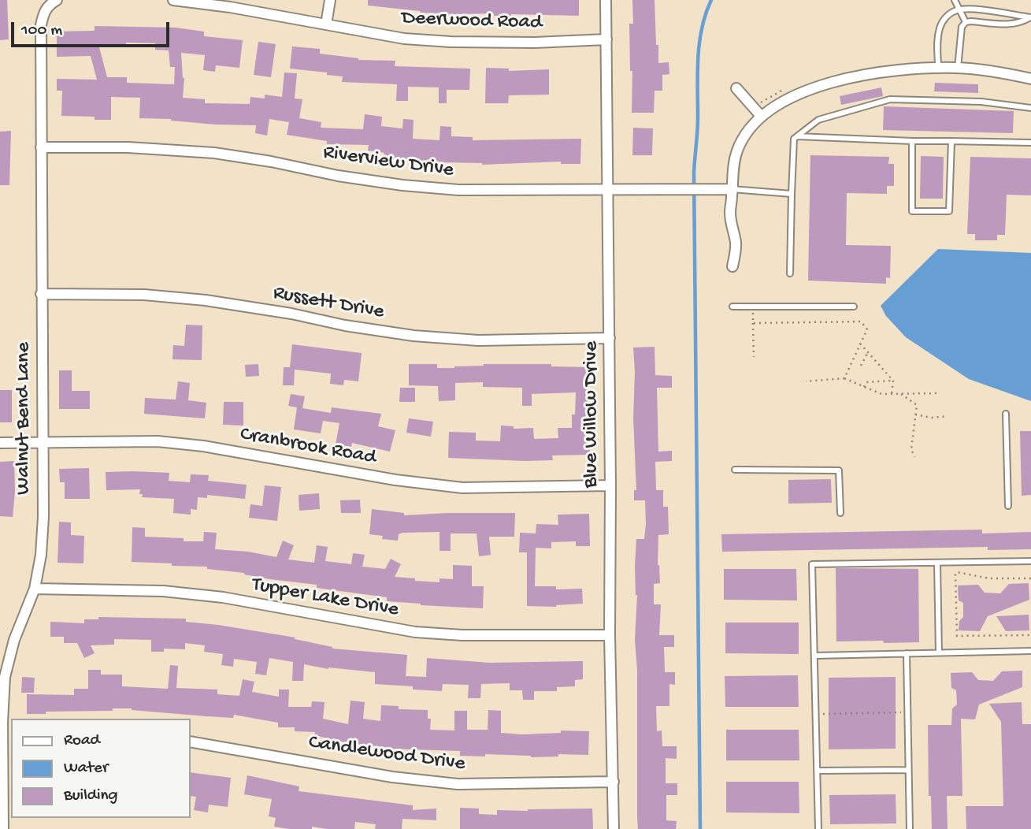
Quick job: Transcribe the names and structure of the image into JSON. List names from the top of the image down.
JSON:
{
  "streets": {
    "street": [
      "Deerwood Road",
      "Riverview Drive",
      "Russett Drive",
      "Blue Willow Drive",
      "Walnut Bend Lane",
      "Cranbrook Road",
      "Tupper Lake Drive",
      "Candlewood Drive"
    ]
  },
  "crossings": [
    ["Deerwood Road", "Blue Willow Drive"],
    ["Riverview Drive", "Blue Willow Drive"],
    ["Riverview Drive", "Walnut Bend Lane"],
    ["Russett Drive", "Blue Willow Drive"],
    ["Russett Drive", "Walnut Bend Lane"],
    ["Blue Willow Drive", "Cranbrook Road"],
    ["Blue Willow Drive", "Tupper Lake Drive"],
    ["Blue Willow Drive", "Candlewood Drive"],
    ["Walnut Bend Lane", "Cranbrook Road"],
    ["Walnut Bend Lane", "Tupper Lake Drive"]
  ],
  "legend": ["Road", "Water", "Building"],
  "scale_bar": "100 m"
}
